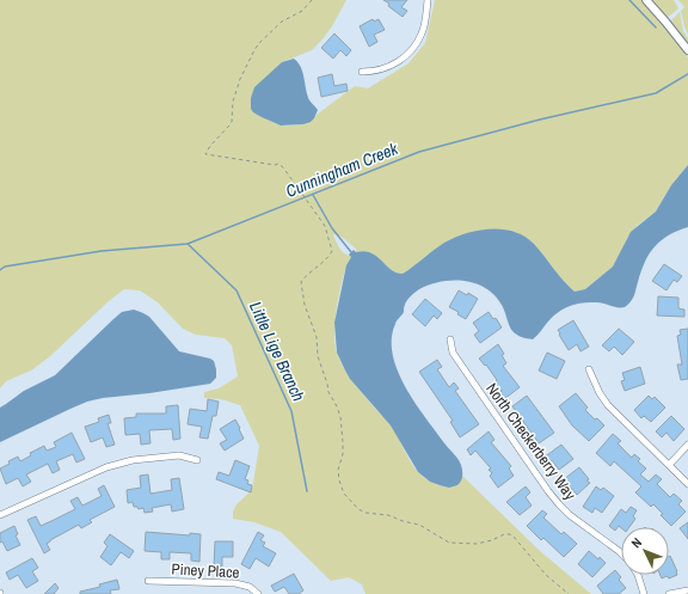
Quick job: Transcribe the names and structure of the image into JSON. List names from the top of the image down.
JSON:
{
  "streets": {
    "street": ["North Checkerberry Way", "Piney Place"]
  },
  "water": ["Cunningham Creek", "Little Lige Branch"],
  "north": "top left"
}
